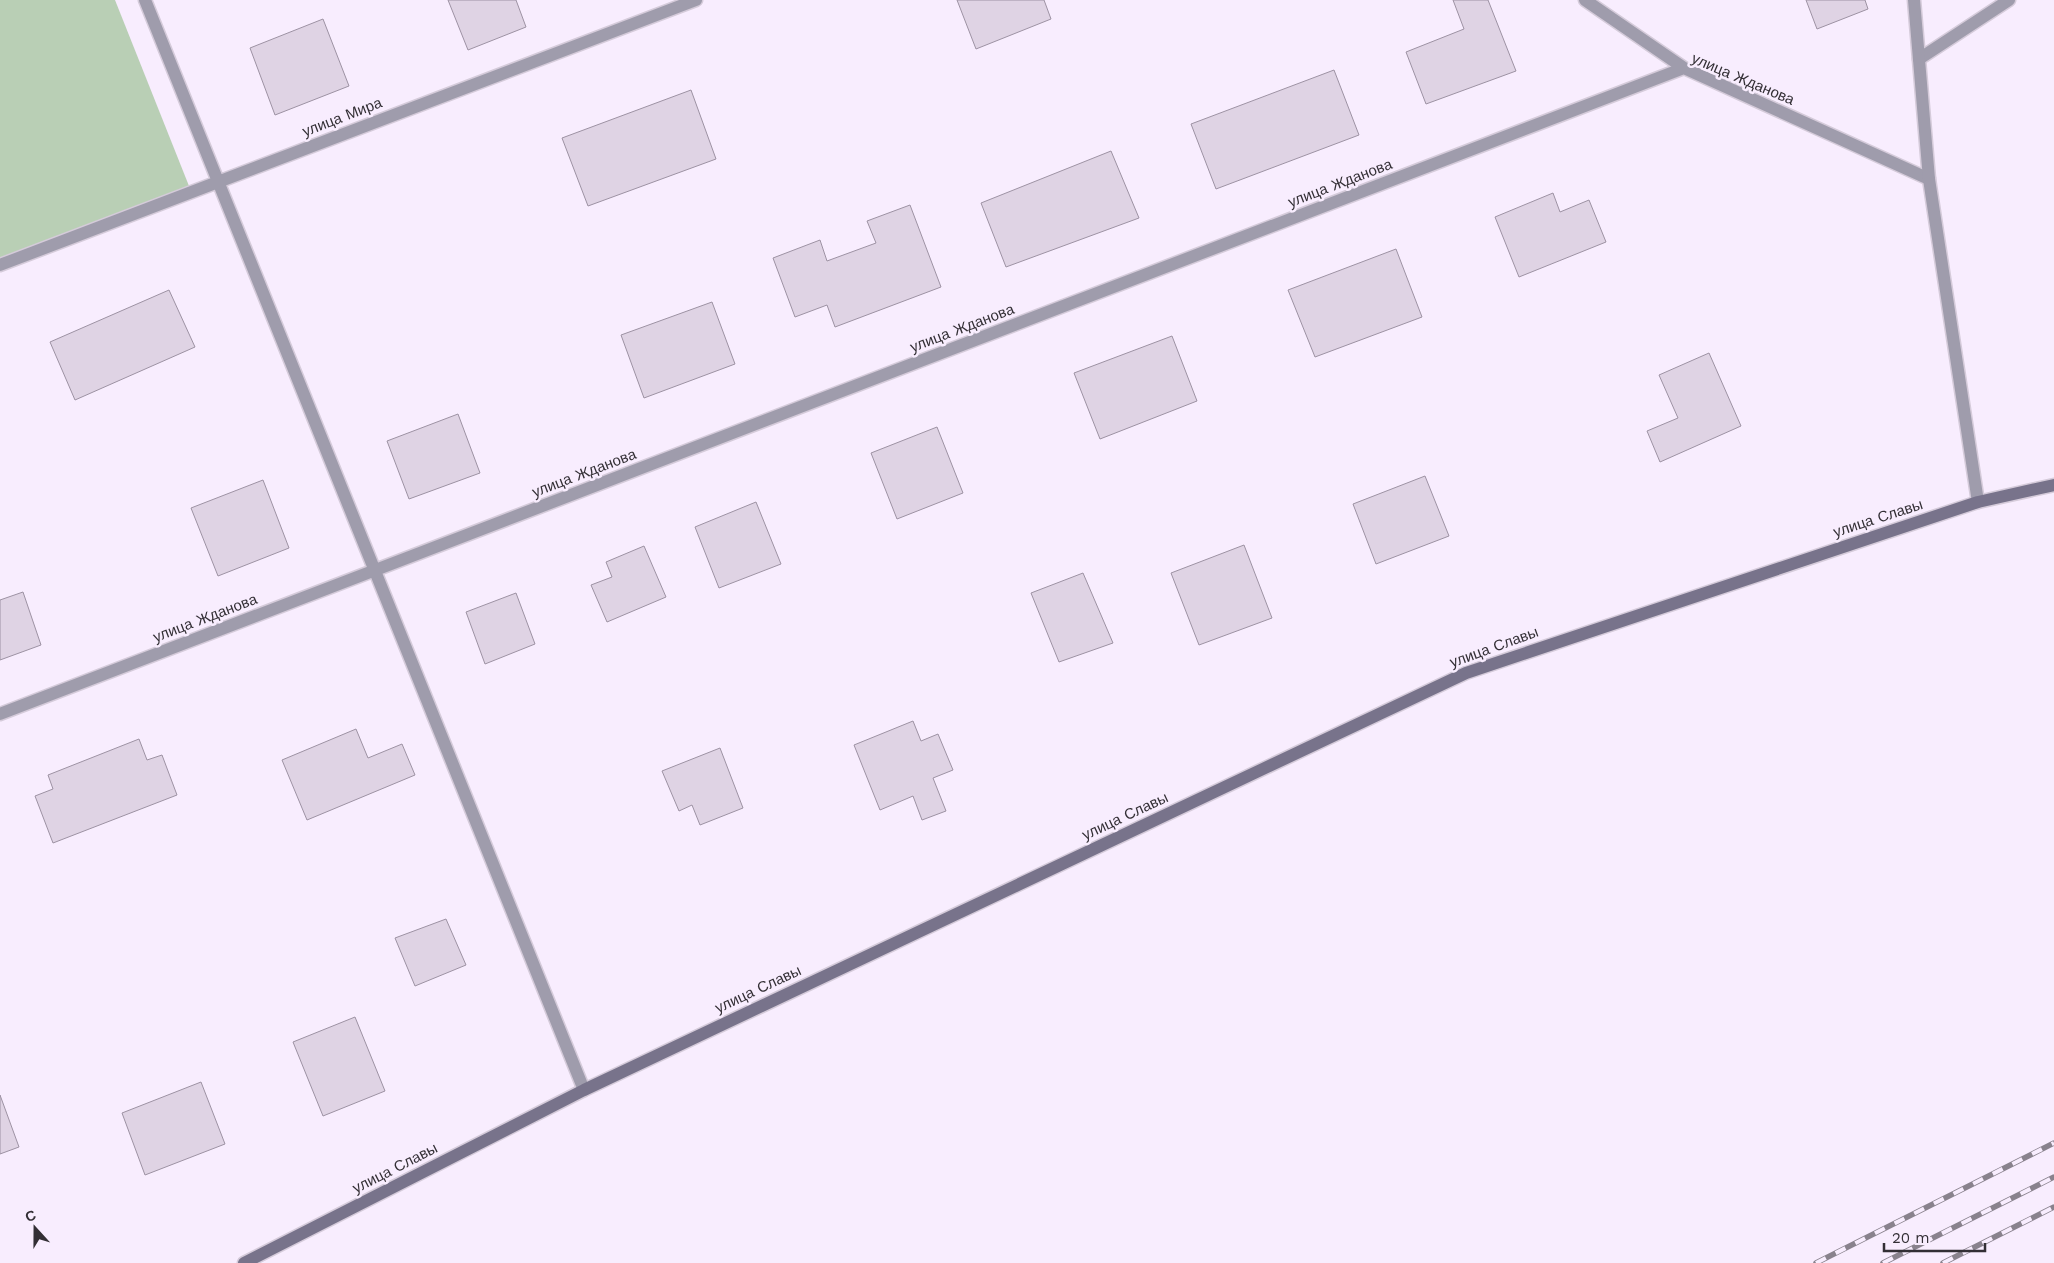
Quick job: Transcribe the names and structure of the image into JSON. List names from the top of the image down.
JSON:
{
  "streets": {
    "main road": ["улица Славы"],
    "street": ["улица Жданова", "улица Мира"]
  },
  "scale_bar": "20 m",
  "north": "top"
}
